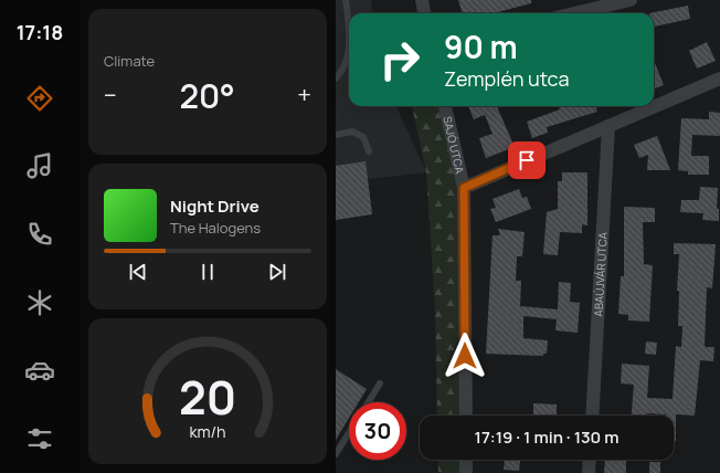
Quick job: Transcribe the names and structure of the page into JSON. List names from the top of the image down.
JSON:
{
  "streets": {
    "street": ["SAJÓ UTCA", "ABAÚJVÁR UTCA"]
  },
  "page": {
    "tabs": "17:18",
    "tile": "Climate",
    "turn": ["90 m", "Zemplén utca"],
    "heat": ["−", "20°", "+"],
    "song": ["Night Drive", "The Halogens"],
    "limit": "30",
    "trip": "17:19 · 1 min · 130 m",
    "gauge": ["20", "km/h"]
  }
}
